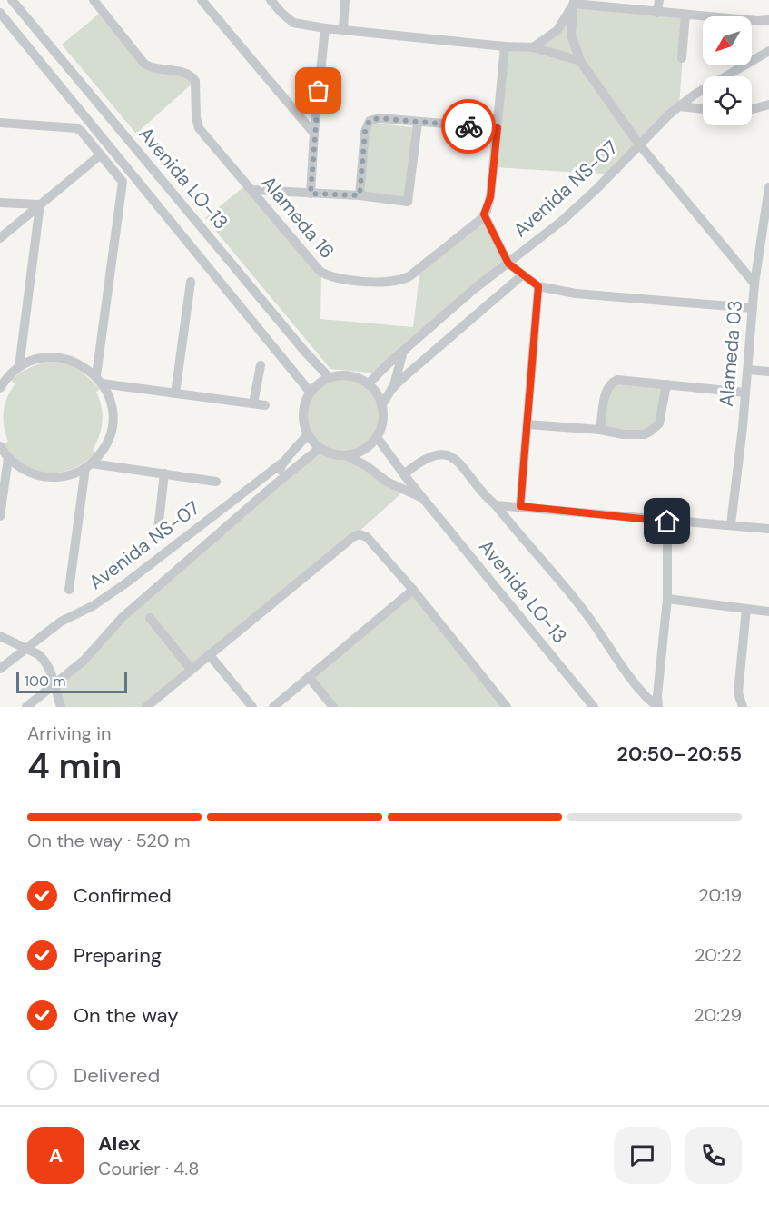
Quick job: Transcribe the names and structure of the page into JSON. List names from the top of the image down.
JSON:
{
  "streets": {
    "street": [
      "Avenida LO-13",
      "Avenida NS-07",
      "Alameda 16",
      "Alameda 03"
    ]
  },
  "crossings": [
    ["Avenida LO-13", "Avenida NS-07"]
  ],
  "scale_bar": "100 m",
  "north": "bottom left",
  "page": {
    "scale": "100 m",
    "heading": ["4 min", "Arriving in", "20:50–20:55"],
    "panel": ["Alex", "Courier · 4.8"],
    "bar": "On the way · 520 m",
    "list": [
      ["Confirmed", "20:19"],
      ["Preparing", "20:22"],
      ["On the way", "20:29"],
      "Delivered"
    ],
    "round": "A"
  }
}
